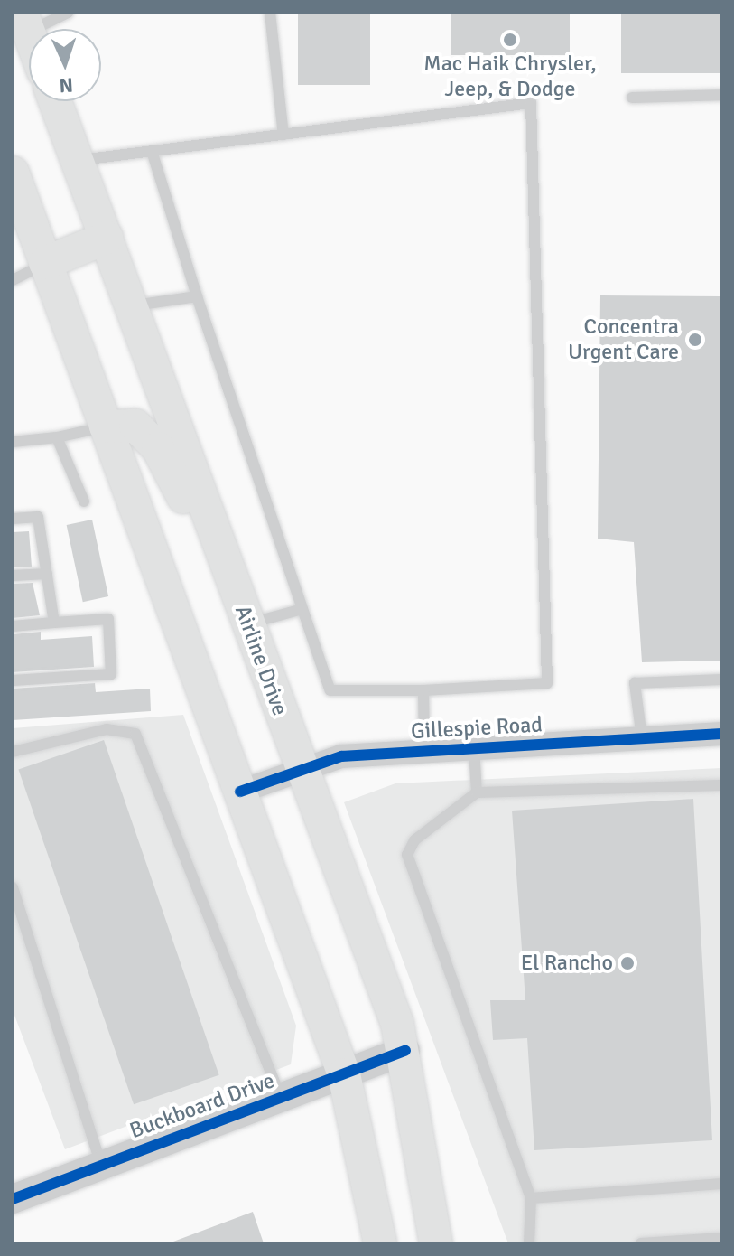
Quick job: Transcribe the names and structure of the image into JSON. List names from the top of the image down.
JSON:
{
  "streets": {
    "main road": ["Airline Drive"],
    "street": ["Gillespie Road", "Buckboard Drive"]
  },
  "crossings": [
    ["Airline Drive", "Gillespie Road"],
    ["Airline Drive", "Buckboard Drive"]
  ],
  "places": ["Mac Haik Chrysler, Jeep, & Dodge", "Concentra Urgent Care", "El Rancho"],
  "north": "bottom"
}
